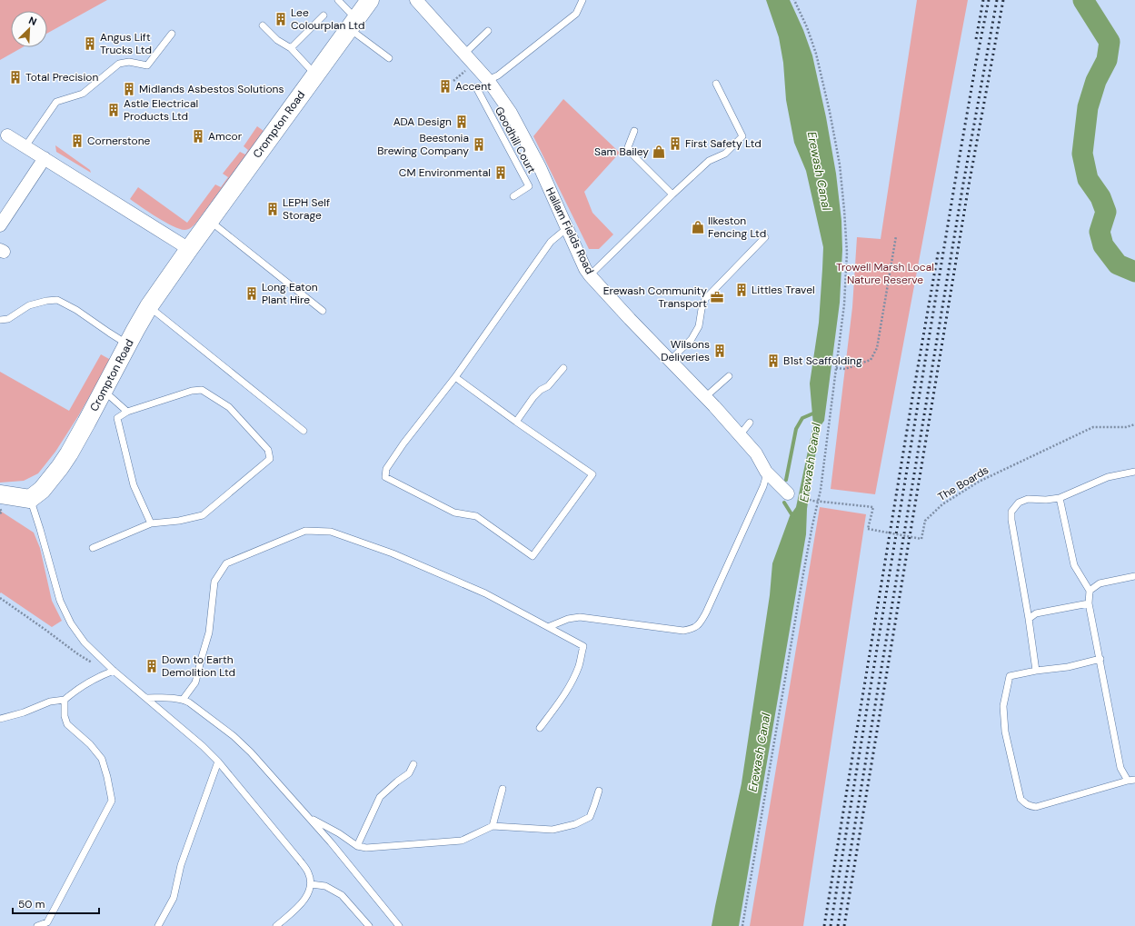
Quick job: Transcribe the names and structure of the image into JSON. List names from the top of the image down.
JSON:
{
  "streets": {
    "street": ["Crompton Road", "Hallam Fields Road"],
    "lane": ["Goodhill Court"],
    "path": ["The Boards"]
  },
  "water": ["Erewash Canal"],
  "parks": ["Trowell Marsh Local Nature Reserve"],
  "places": {
    "building": [
      "Lee Colourplan Ltd",
      "Angus Lift Trucks Ltd",
      "Total Precision",
      "Accent",
      "Midlands Asbestos Solutions",
      "Astle Electrical Products Ltd",
      "ADA Design",
      "Amcor",
      "Cornerstone",
      "First Safety Ltd",
      "Beestonia Brewing Company",
      "CM Environmental",
      "LEPH Self Storage",
      "Littles Travel",
      "Long Eaton Plant Hire",
      "Wilsons Deliveries",
      "B1st Scaffolding",
      "Down to Earth Demolition Ltd"
    ],
    "shop": ["Sam Bailey", "Ilkeston Fencing Ltd"],
    "office": ["Erewash Community Transport"]
  },
  "scale_bar": "50 m",
  "north": "top right"
}
